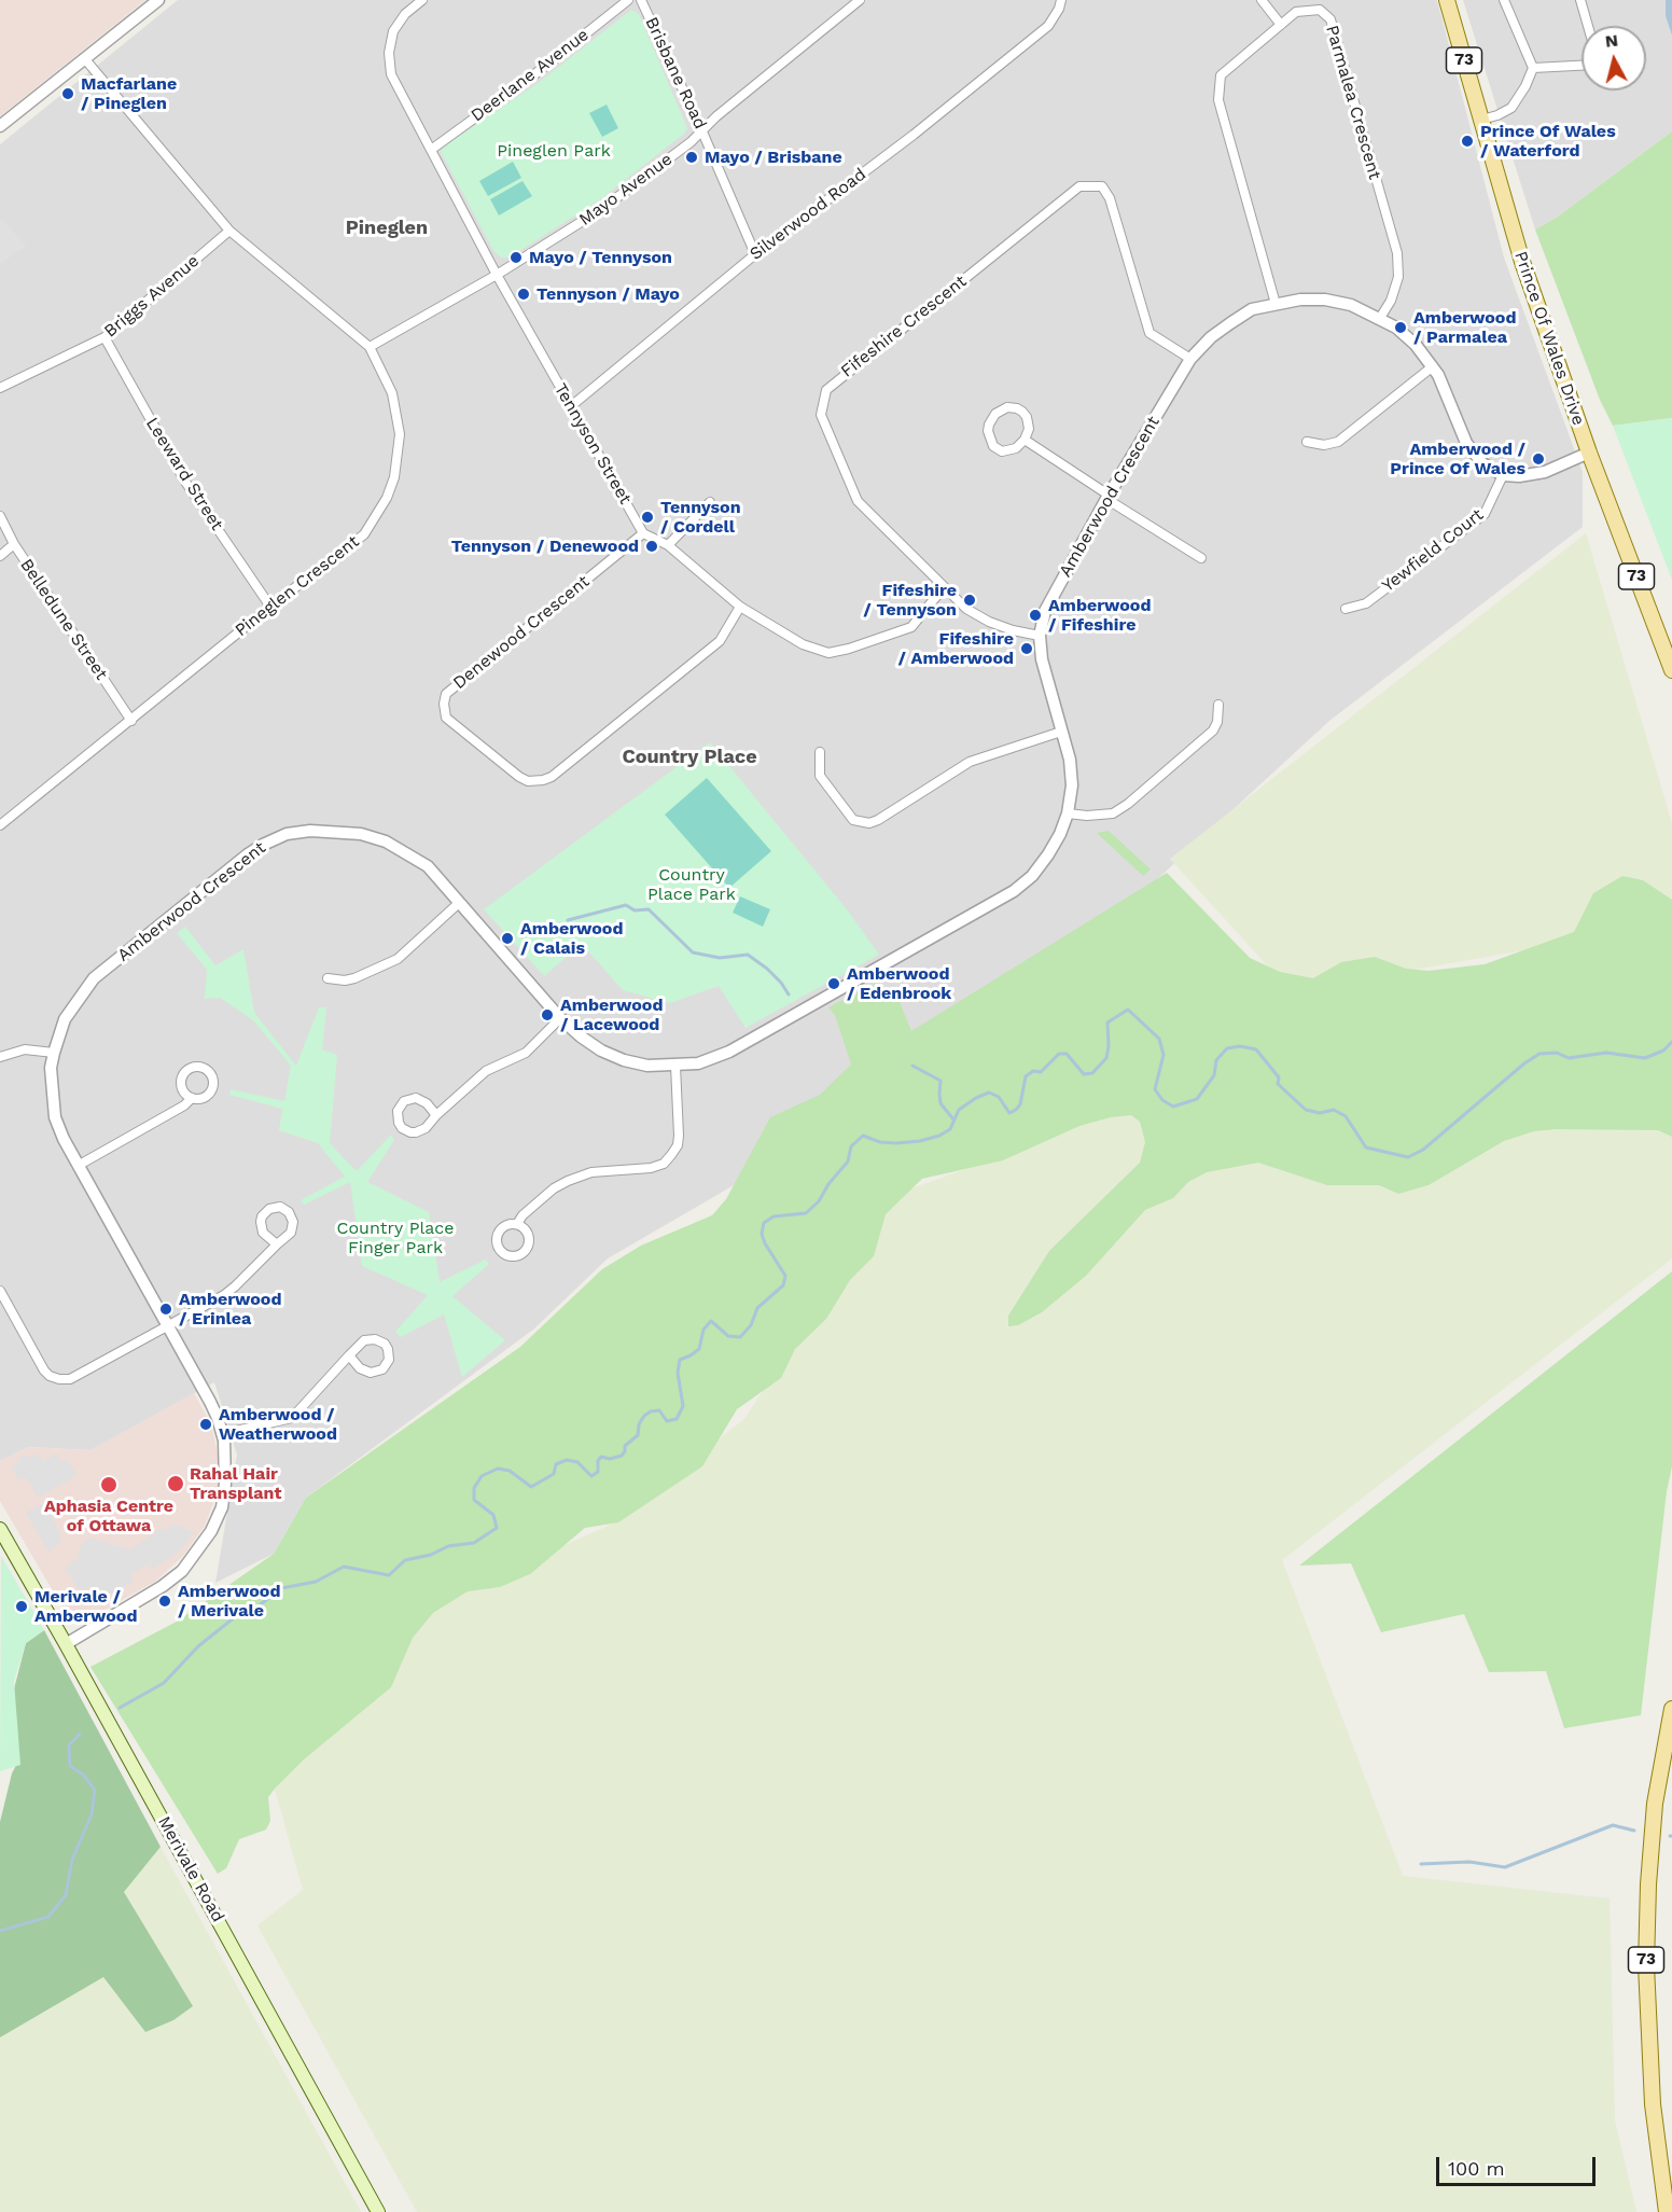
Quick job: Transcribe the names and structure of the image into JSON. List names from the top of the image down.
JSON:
{
  "streets": {
    "main road": ["73", "Prince Of Wales Drive", "Merivale Road"],
    "street": [
      "Brisbane Road",
      "Deerlane Avenue",
      "Parmalea Crescent",
      "Mayo Avenue",
      "Silverwood Road",
      "Briggs Avenue",
      "Fifeshire Crescent",
      "Tennyson Street",
      "Leeward Street",
      "Amberwood Crescent",
      "Yewfield Court",
      "Pineglen Crescent",
      "Belledune Street",
      "Denewood Crescent"
    ]
  },
  "crossings": [
    ["Brisbane Road", "Mayo Avenue"],
    ["Brisbane Road", "Silverwood Road"],
    ["Deerlane Avenue", "Tennyson Street"],
    ["Parmalea Crescent", "Amberwood Crescent"],
    ["Mayo Avenue", "Tennyson Street"],
    ["Mayo Avenue", "Pineglen Crescent"],
    ["Silverwood Road", "Tennyson Street"],
    ["Briggs Avenue", "Leeward Street"],
    ["Briggs Avenue", "Pineglen Crescent"],
    ["Fifeshire Crescent", "Amberwood Crescent"],
    ["Tennyson Street", "Denewood Crescent"],
    ["Leeward Street", "Pineglen Crescent"],
    ["Amberwood Crescent", "Yewfield Court"],
    ["Amberwood Crescent", "Merivale Road"],
    ["Pineglen Crescent", "Belledune Street"]
  ],
  "districts": ["Pineglen", "Country Place"],
  "parks": ["Pineglen Park", "Country Place Park", "Country Place Finger Park"],
  "places": [
    "Macfarlane / Pineglen",
    "Prince Of Wales / Waterford",
    "Mayo / Brisbane",
    "Mayo / Tennyson",
    "Tennyson / Mayo",
    "Amberwood / Parmalea",
    "Amberwood / Prince Of Wales",
    "Tennyson / Cordell",
    "Tennyson / Denewood",
    "Fifeshire / Tennyson",
    "Amberwood / Fifeshire",
    "Fifeshire / Amberwood",
    "Amberwood / Calais",
    "Amberwood / Edenbrook",
    "Amberwood / Lacewood",
    "Amberwood / Erinlea",
    "Amberwood / Weatherwood",
    "Rahal Hair Transplant",
    "Aphasia Centre of Ottawa",
    "Amberwood / Merivale",
    "Merivale / Amberwood"
  ],
  "scale_bar": "100 m",
  "north": "top"
}
